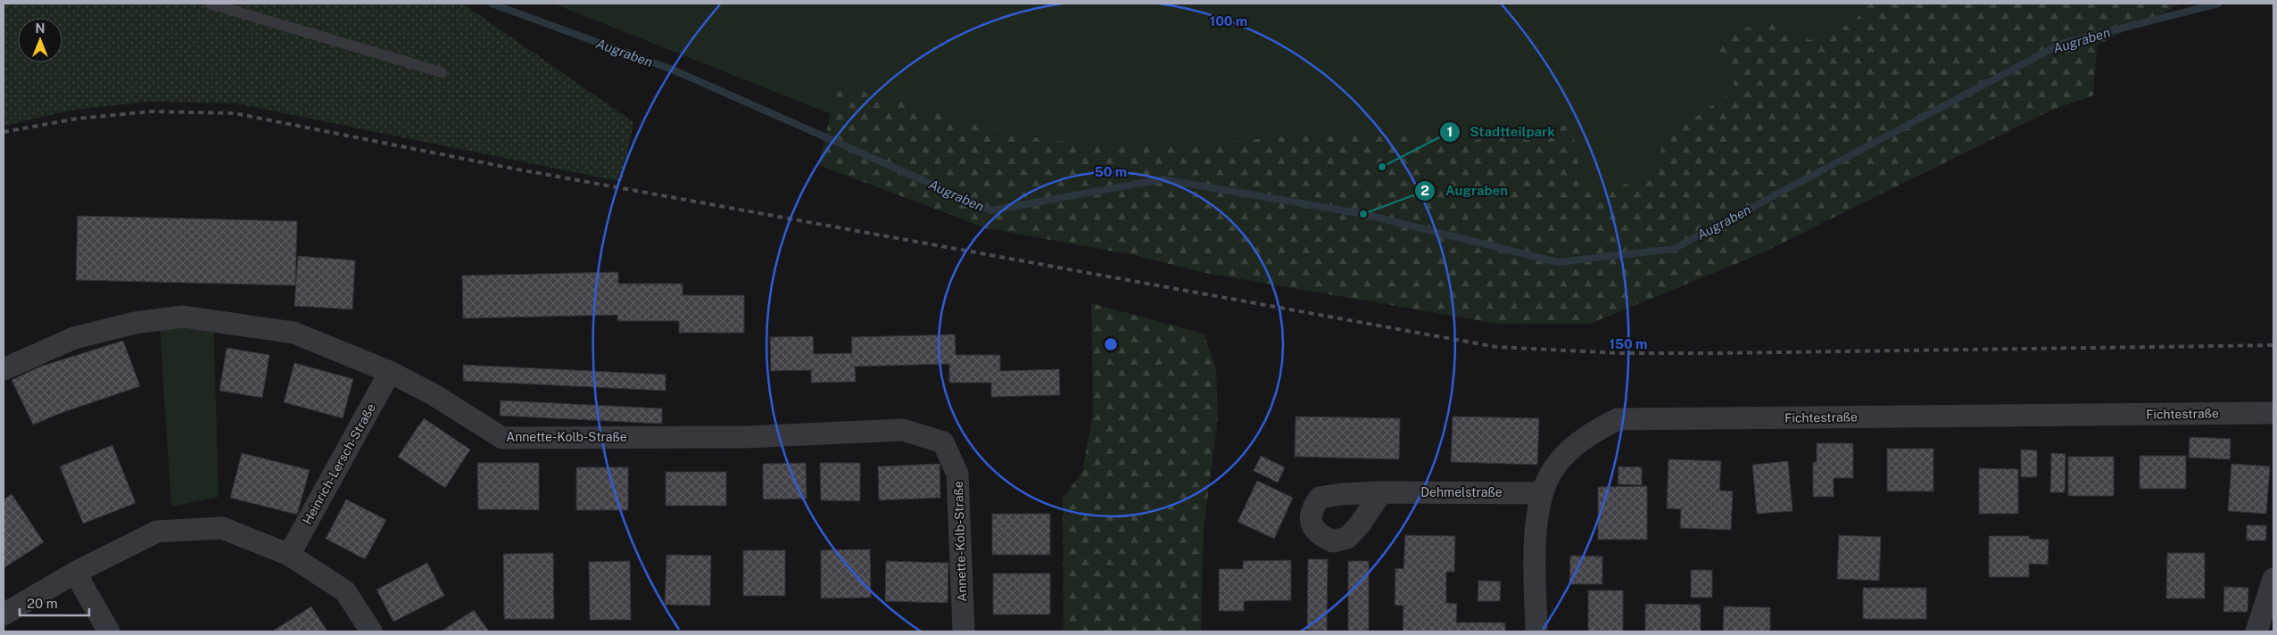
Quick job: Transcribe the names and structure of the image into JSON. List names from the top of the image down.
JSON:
{
  "streets": {
    "street": [
      "Fichtestraße",
      "Annette-Kolb-Straße",
      "Heinrich-Lersch-Straße",
      "Dehmelstraße"
    ]
  },
  "crossings": [
    ["Fichtestraße", "Dehmelstraße"],
    ["Annette-Kolb-Straße", "Heinrich-Lersch-Straße"]
  ],
  "water": ["Augraben"],
  "places": ["Stadtteilpark", "Augraben"],
  "scale_bar": "20 m",
  "north": "top",
  "rings": ["100 m", "50 m", "150 m"]
}
